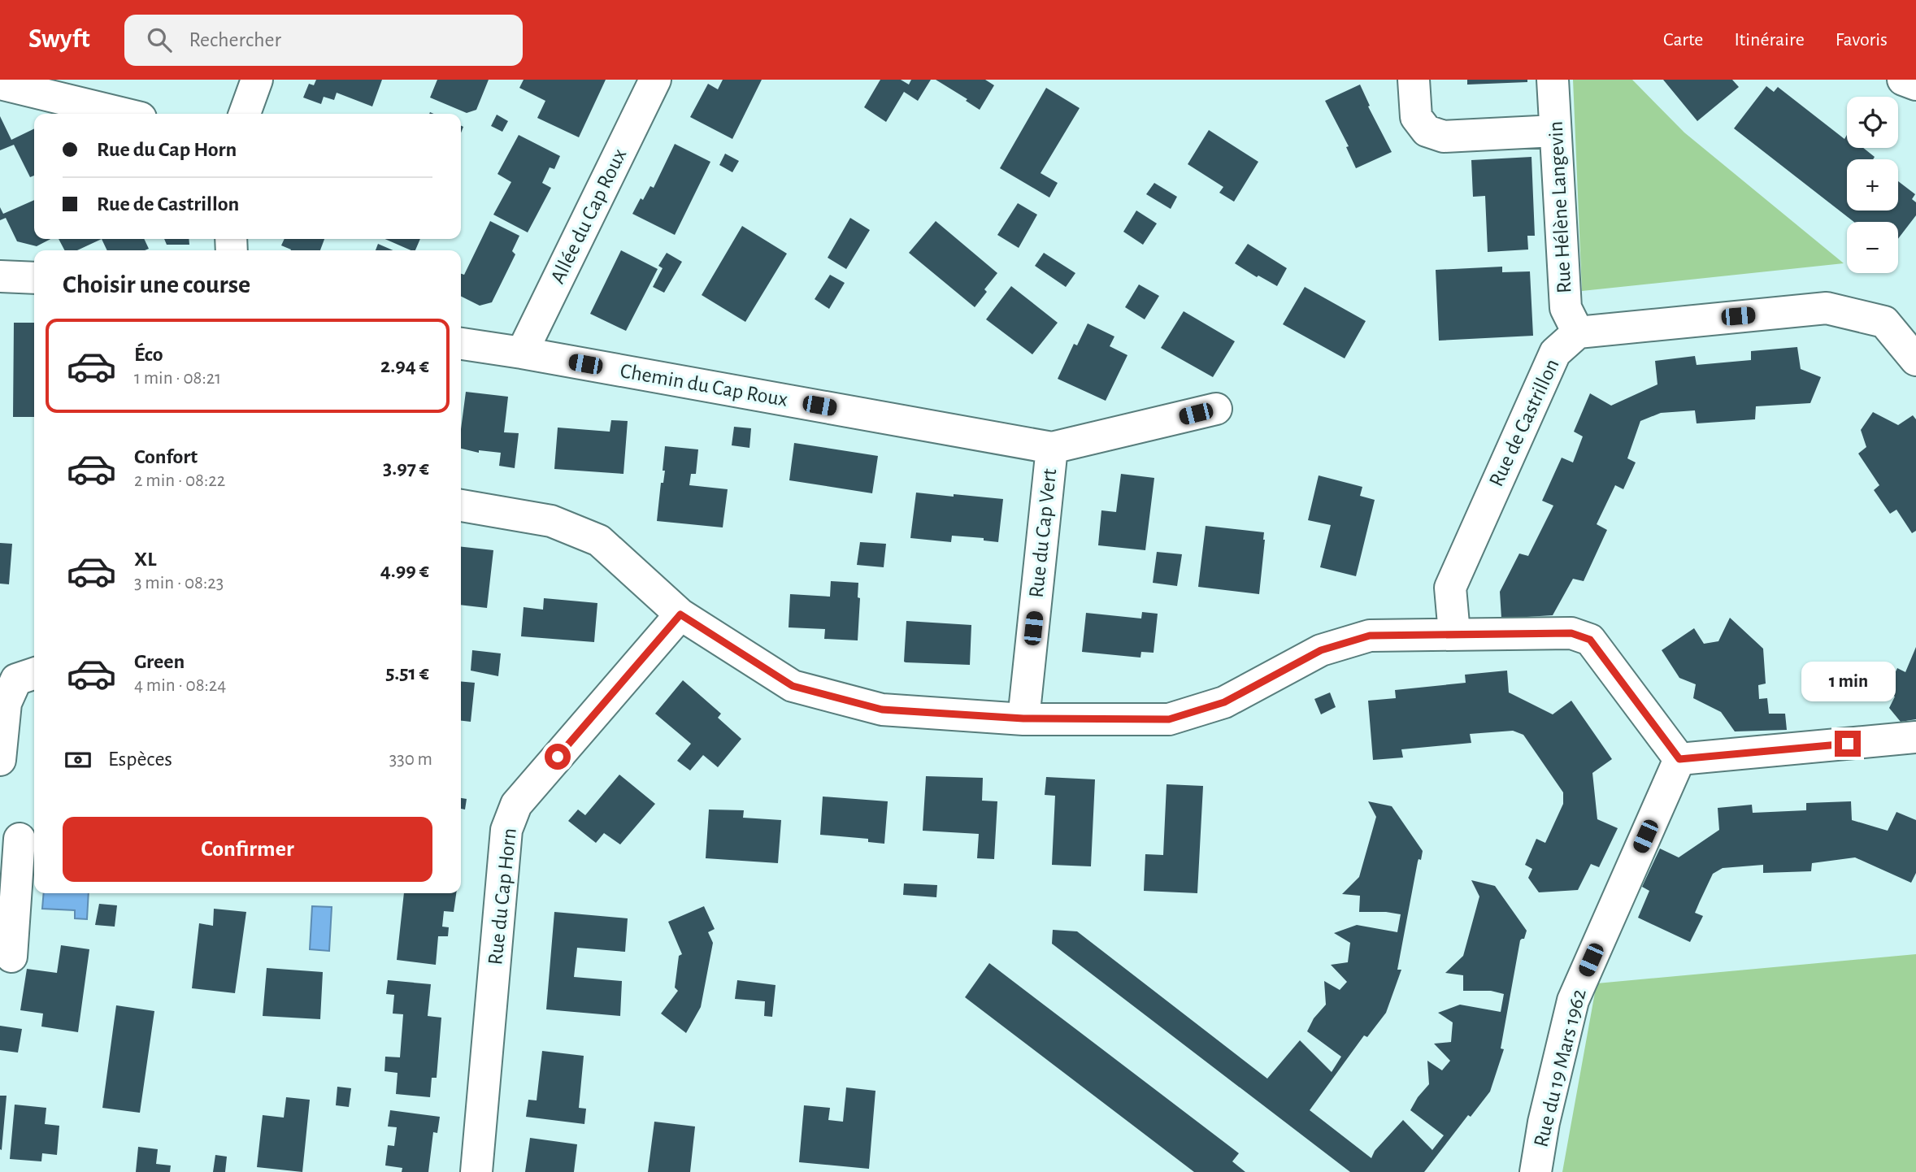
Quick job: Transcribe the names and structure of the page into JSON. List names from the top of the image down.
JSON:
{
  "streets": {
    "street": [
      "Rue Hélène Langevin",
      "Allée du Cap Roux",
      "Chemin du Cap Roux",
      "Rue de Castrillon",
      "Rue du Cap Vert",
      "Rue du Cap Horn",
      "Rue du 19 Mars 1962"
    ]
  },
  "crossings": [
    ["Rue Hélène Langevin", "Rue de Castrillon"],
    ["Allée du Cap Roux", "Chemin du Cap Roux"],
    ["Chemin du Cap Roux", "Rue du Cap Vert"]
  ],
  "page": {
    "header": "Swyft",
    "search": "Rechercher",
    "nav": ["Carte", "Itinéraire", "Favoris"],
    "map_buttons": ["+", "−"],
    "banner": ["Rue du Cap Horn", "Rue de Castrillon"],
    "heading": "Choisir une course",
    "list": [
      {
        "name": "Éco",
        "note": "1 min · 08:21",
        "value": "2.94 €"
      },
      {
        "name": "Confort",
        "note": "2 min · 08:22",
        "value": "3.97 €"
      },
      {
        "name": "XL",
        "note": "3 min · 08:23",
        "value": "4.99 €"
      },
      {
        "name": "Green",
        "note": "4 min · 08:24",
        "value": "5.51 €"
      }
    ],
    "bubble": "1 min",
    "pay": ["Espèces", "330 m"],
    "buttons": "Confirmer"
  }
}
